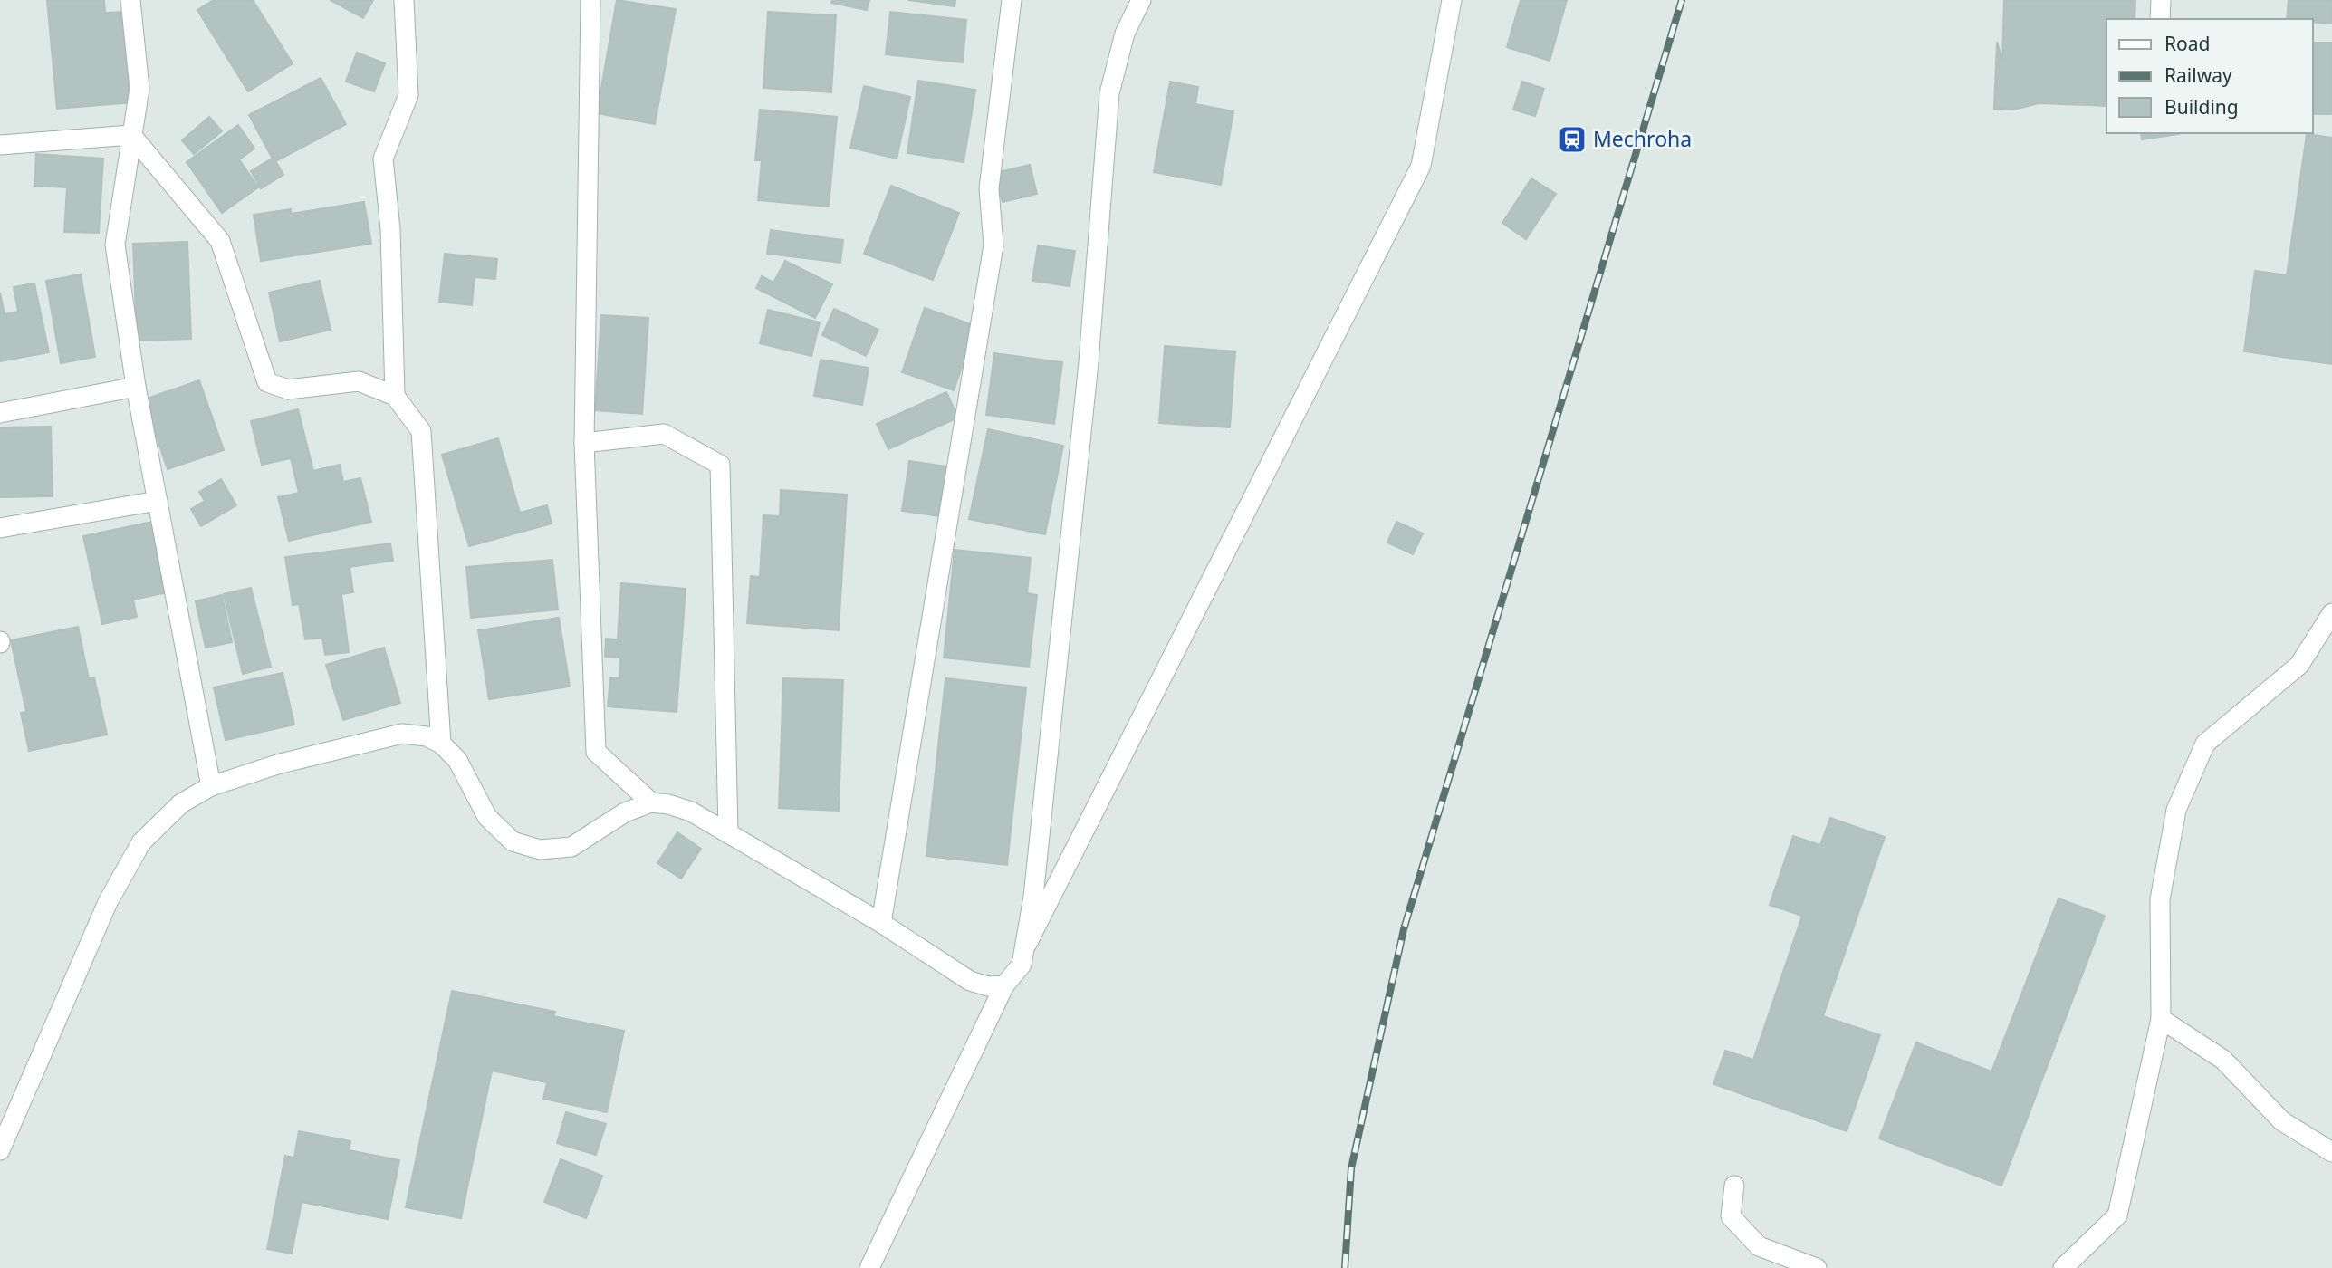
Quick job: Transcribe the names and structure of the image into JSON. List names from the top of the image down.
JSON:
{
  "places": {
    "station": ["Mechroha"]
  },
  "legend": ["Road", "Railway", "Building"]
}
